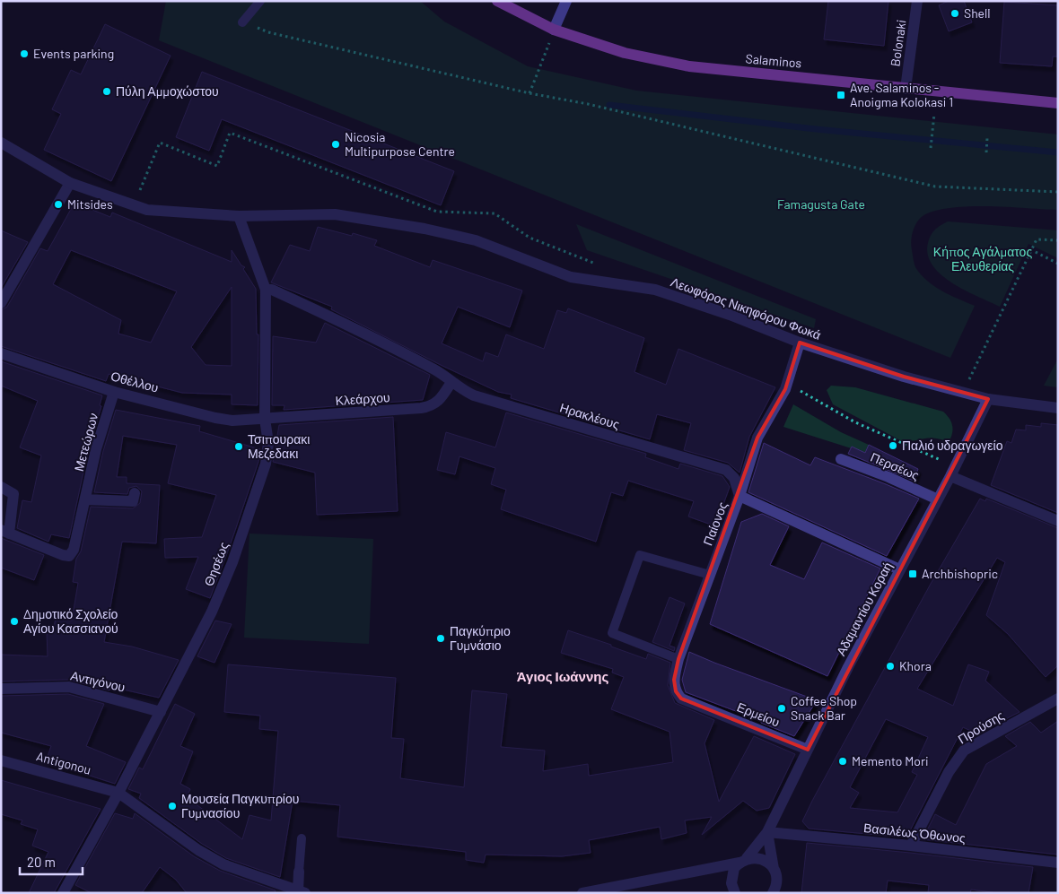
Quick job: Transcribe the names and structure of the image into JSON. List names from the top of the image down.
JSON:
{
  "streets": {
    "main road": ["Salaminos"],
    "street": [
      "Bolonaki",
      "Λεωφόρος Νικηφόρου Φωκά",
      "Οθέλλου",
      "Κλεάρχου",
      "Ηρακλέους",
      "Μετεώρων",
      "Περσέως",
      "Παίονος",
      "Θησέως",
      "Αδαμαντίου Κοραή",
      "Αντιγόνου",
      "Ερμείου",
      "Προύσης",
      "Antigonou",
      "Βασιλέως Όθωνος"
    ]
  },
  "crossings": [
    ["Bolonaki", "Salaminos"],
    ["Λεωφόρος Νικηφόρου Φωκά", "Παίονος"],
    ["Λεωφόρος Νικηφόρου Φωκά", "Θησέως"],
    ["Λεωφόρος Νικηφόρου Φωκά", "Αδαμαντίου Κοραή"],
    ["Οθέλλου", "Κλεάρχου"],
    ["Οθέλλου", "Μετεώρων"],
    ["Οθέλλου", "Θησέως"],
    ["Κλεάρχου", "Ηρακλέους"],
    ["Κλεάρχου", "Θησέως"],
    ["Ηρακλέους", "Παίονος"],
    ["Ηρακλέους", "Θησέως"],
    ["Περσέως", "Αδαμαντίου Κοραή"],
    ["Παίονος", "Ερμείου"],
    ["Θησέως", "Αντιγόνου"],
    ["Θησέως", "Antigonou"],
    ["Αδαμαντίου Κοραή", "Ερμείου"],
    ["Αδαμαντίου Κοραή", "Βασιλέως Όθωνος"],
    ["Προύσης", "Βασιλέως Όθωνος"]
  ],
  "districts": ["Άγιος Ιωάννης"],
  "parks": ["Famagusta Gate", "Κήπος Αγάλματος Ελευθερίας"],
  "places": {
    "other": [
      "Shell",
      "Events parking",
      "Πύλη Αμμοχώστου",
      "Nicosia Multipurpose Centre",
      "Mitsides",
      "Παλιό υδραγωγείο",
      "Τσιπουρακι Μεζεδακι",
      "Δημοτικό Σχολείο Αγίου Κασσιανού",
      "Παγκύπριο Γυμνάσιο",
      "Khora",
      "Coffee Shop Snack Bar",
      "Memento Mori",
      "Μουσεία Παγκυπρίου Γυμνασίου"
    ],
    "transit": ["Ave. Salaminos - Anoigma Kolokasi 1", "Archbishopric"]
  },
  "scale_bar": "20 m"
}
